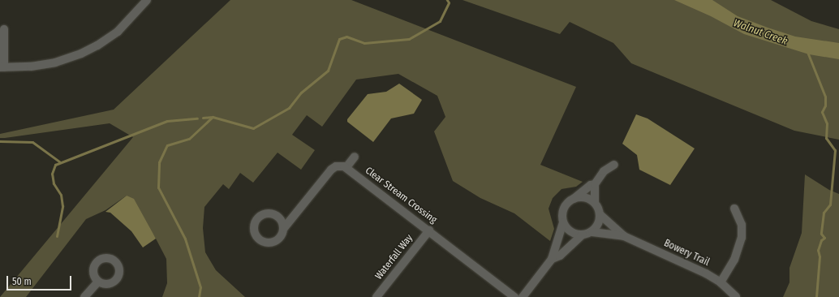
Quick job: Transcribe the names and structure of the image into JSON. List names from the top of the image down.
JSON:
{
  "streets": {
    "street": ["Clear Stream Crossing", "Bowery Trail", "Waterfall Way"]
  },
  "crossings": [
    ["Clear Stream Crossing", "Waterfall Way"]
  ],
  "water": ["Walnut Creek"],
  "scale_bar": "50 m"
}
